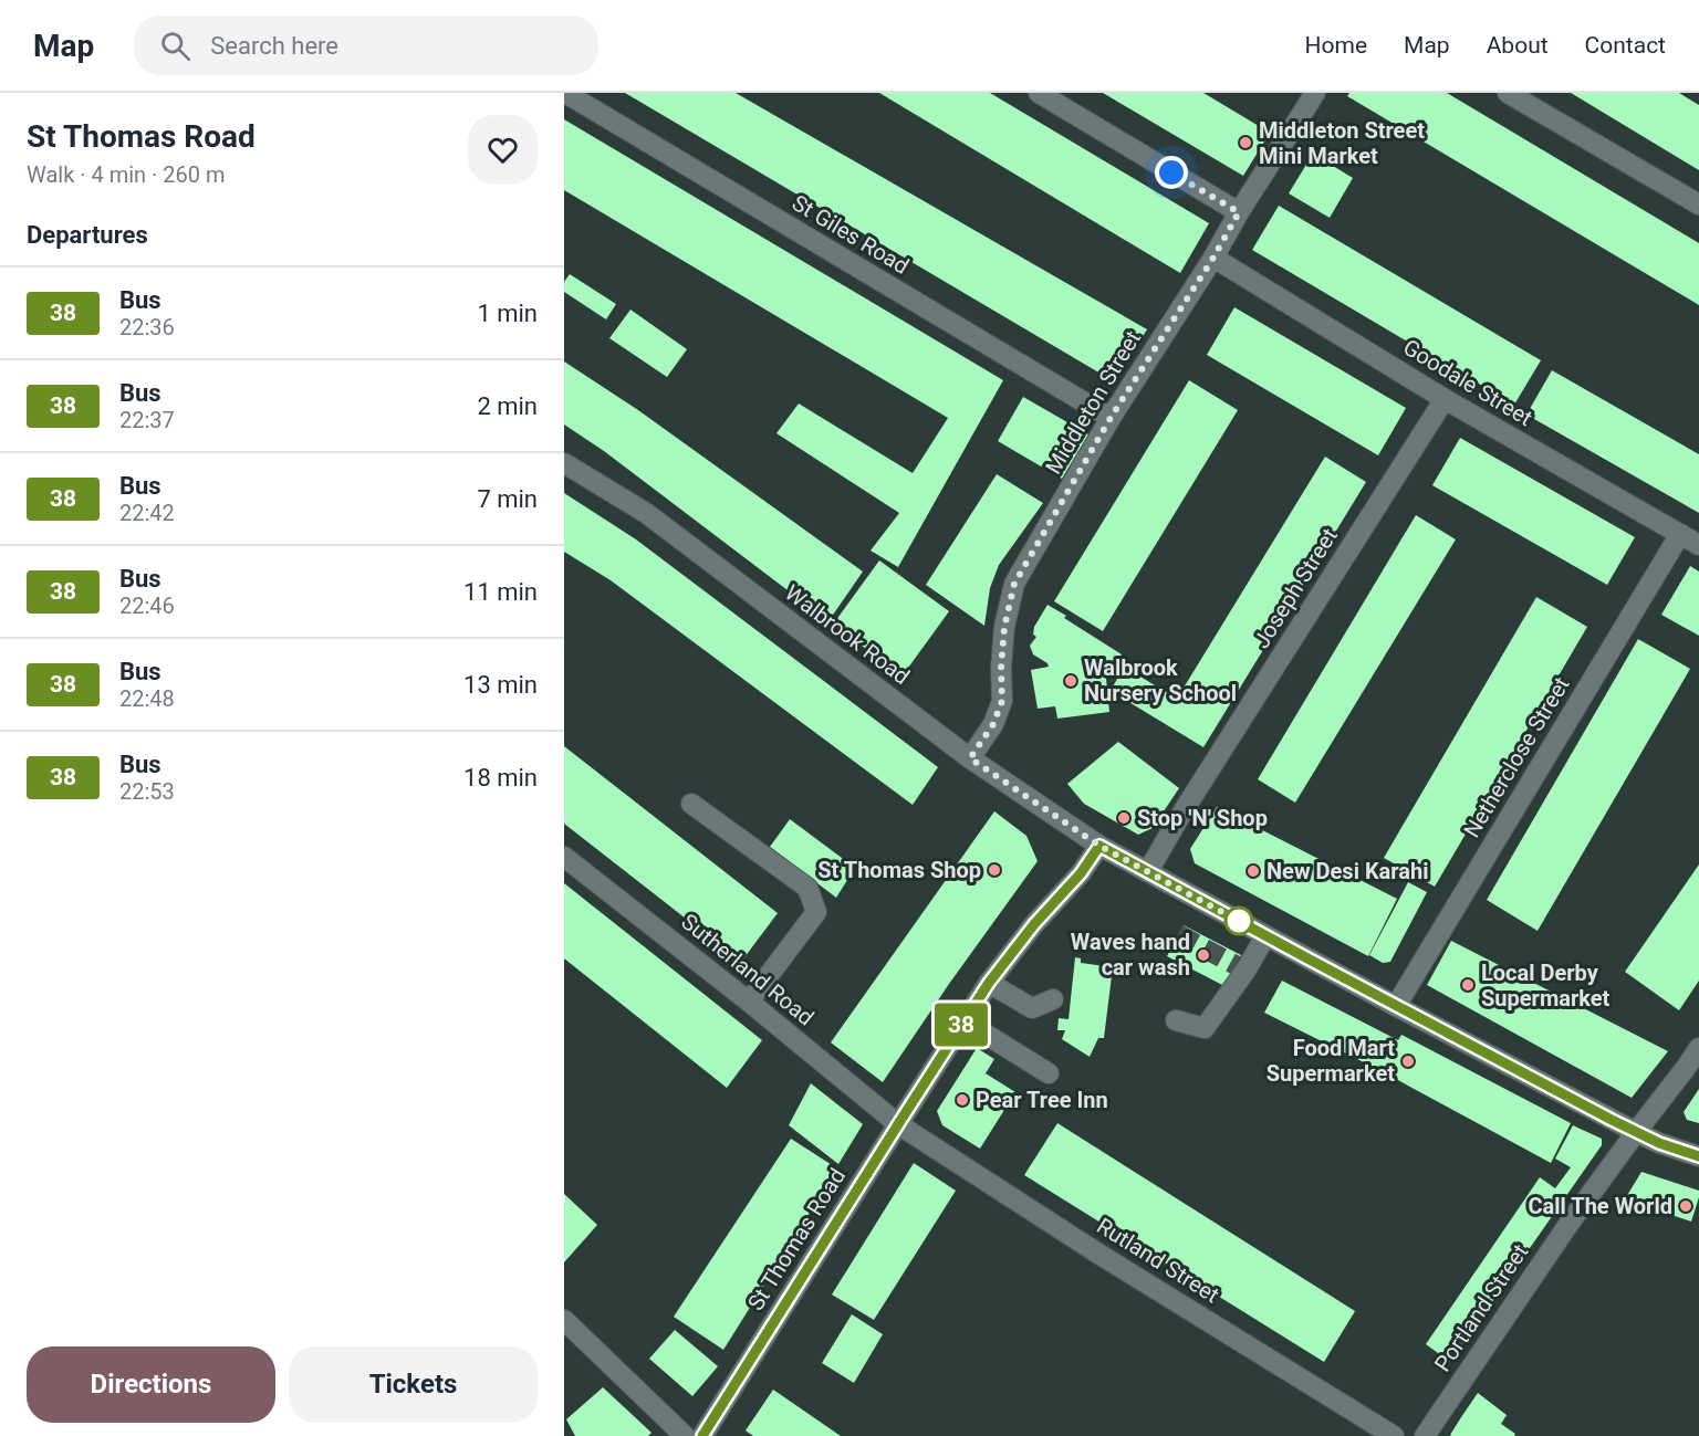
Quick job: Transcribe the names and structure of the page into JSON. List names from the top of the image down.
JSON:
{
  "streets": {
    "street": [
      "St Giles Road",
      "Goodale Street",
      "Middleton Street",
      "Joseph Street",
      "Walbrook Road",
      "Netherclose Street",
      "Sutherland Road",
      "St Thomas Road",
      "Rutland Street",
      "Portland Street"
    ]
  },
  "crossings": [
    ["St Giles Road", "Middleton Street"],
    ["Goodale Street", "Middleton Street"],
    ["Goodale Street", "Joseph Street"],
    ["Goodale Street", "Netherclose Street"],
    ["Middleton Street", "Walbrook Road"],
    ["Walbrook Road", "St Thomas Road"],
    ["Sutherland Road", "St Thomas Road"],
    ["Sutherland Road", "Rutland Street"],
    ["St Thomas Road", "Rutland Street"]
  ],
  "places": [
    "Middleton Street Mini Market",
    "Walbrook Nursery School",
    "Stop 'N' Shop",
    "St Thomas Shop",
    "New Desi Karahi",
    "Waves hand car wash",
    "Local Derby Supermarket",
    "Food Mart Supermarket",
    "Pear Tree Inn",
    "Call The World"
  ],
  "lines": ["bus line 38"],
  "page": {
    "header": "Map",
    "search": "Search here",
    "nav": [
      "Home",
      "Map",
      "About",
      "Contact"
    ],
    "heading": [
      ["St Thomas Road", "Walk · 4 min · 260 m"],
      "Departures"
    ],
    "on_map": "38",
    "list": [
      {
        "mark": "38",
        "name": "Bus",
        "note": "22:36",
        "value": "1 min"
      },
      {
        "mark": "38",
        "name": "Bus",
        "note": "22:37",
        "value": "2 min"
      },
      {
        "mark": "38",
        "name": "Bus",
        "note": "22:42",
        "value": "7 min"
      },
      {
        "mark": "38",
        "name": "Bus",
        "note": "22:46",
        "value": "11 min"
      },
      {
        "mark": "38",
        "name": "Bus",
        "note": "22:48",
        "value": "13 min"
      },
      {
        "mark": "38",
        "name": "Bus",
        "note": "22:53",
        "value": "18 min"
      }
    ],
    "buttons": ["Directions", "Tickets"]
  }
}
